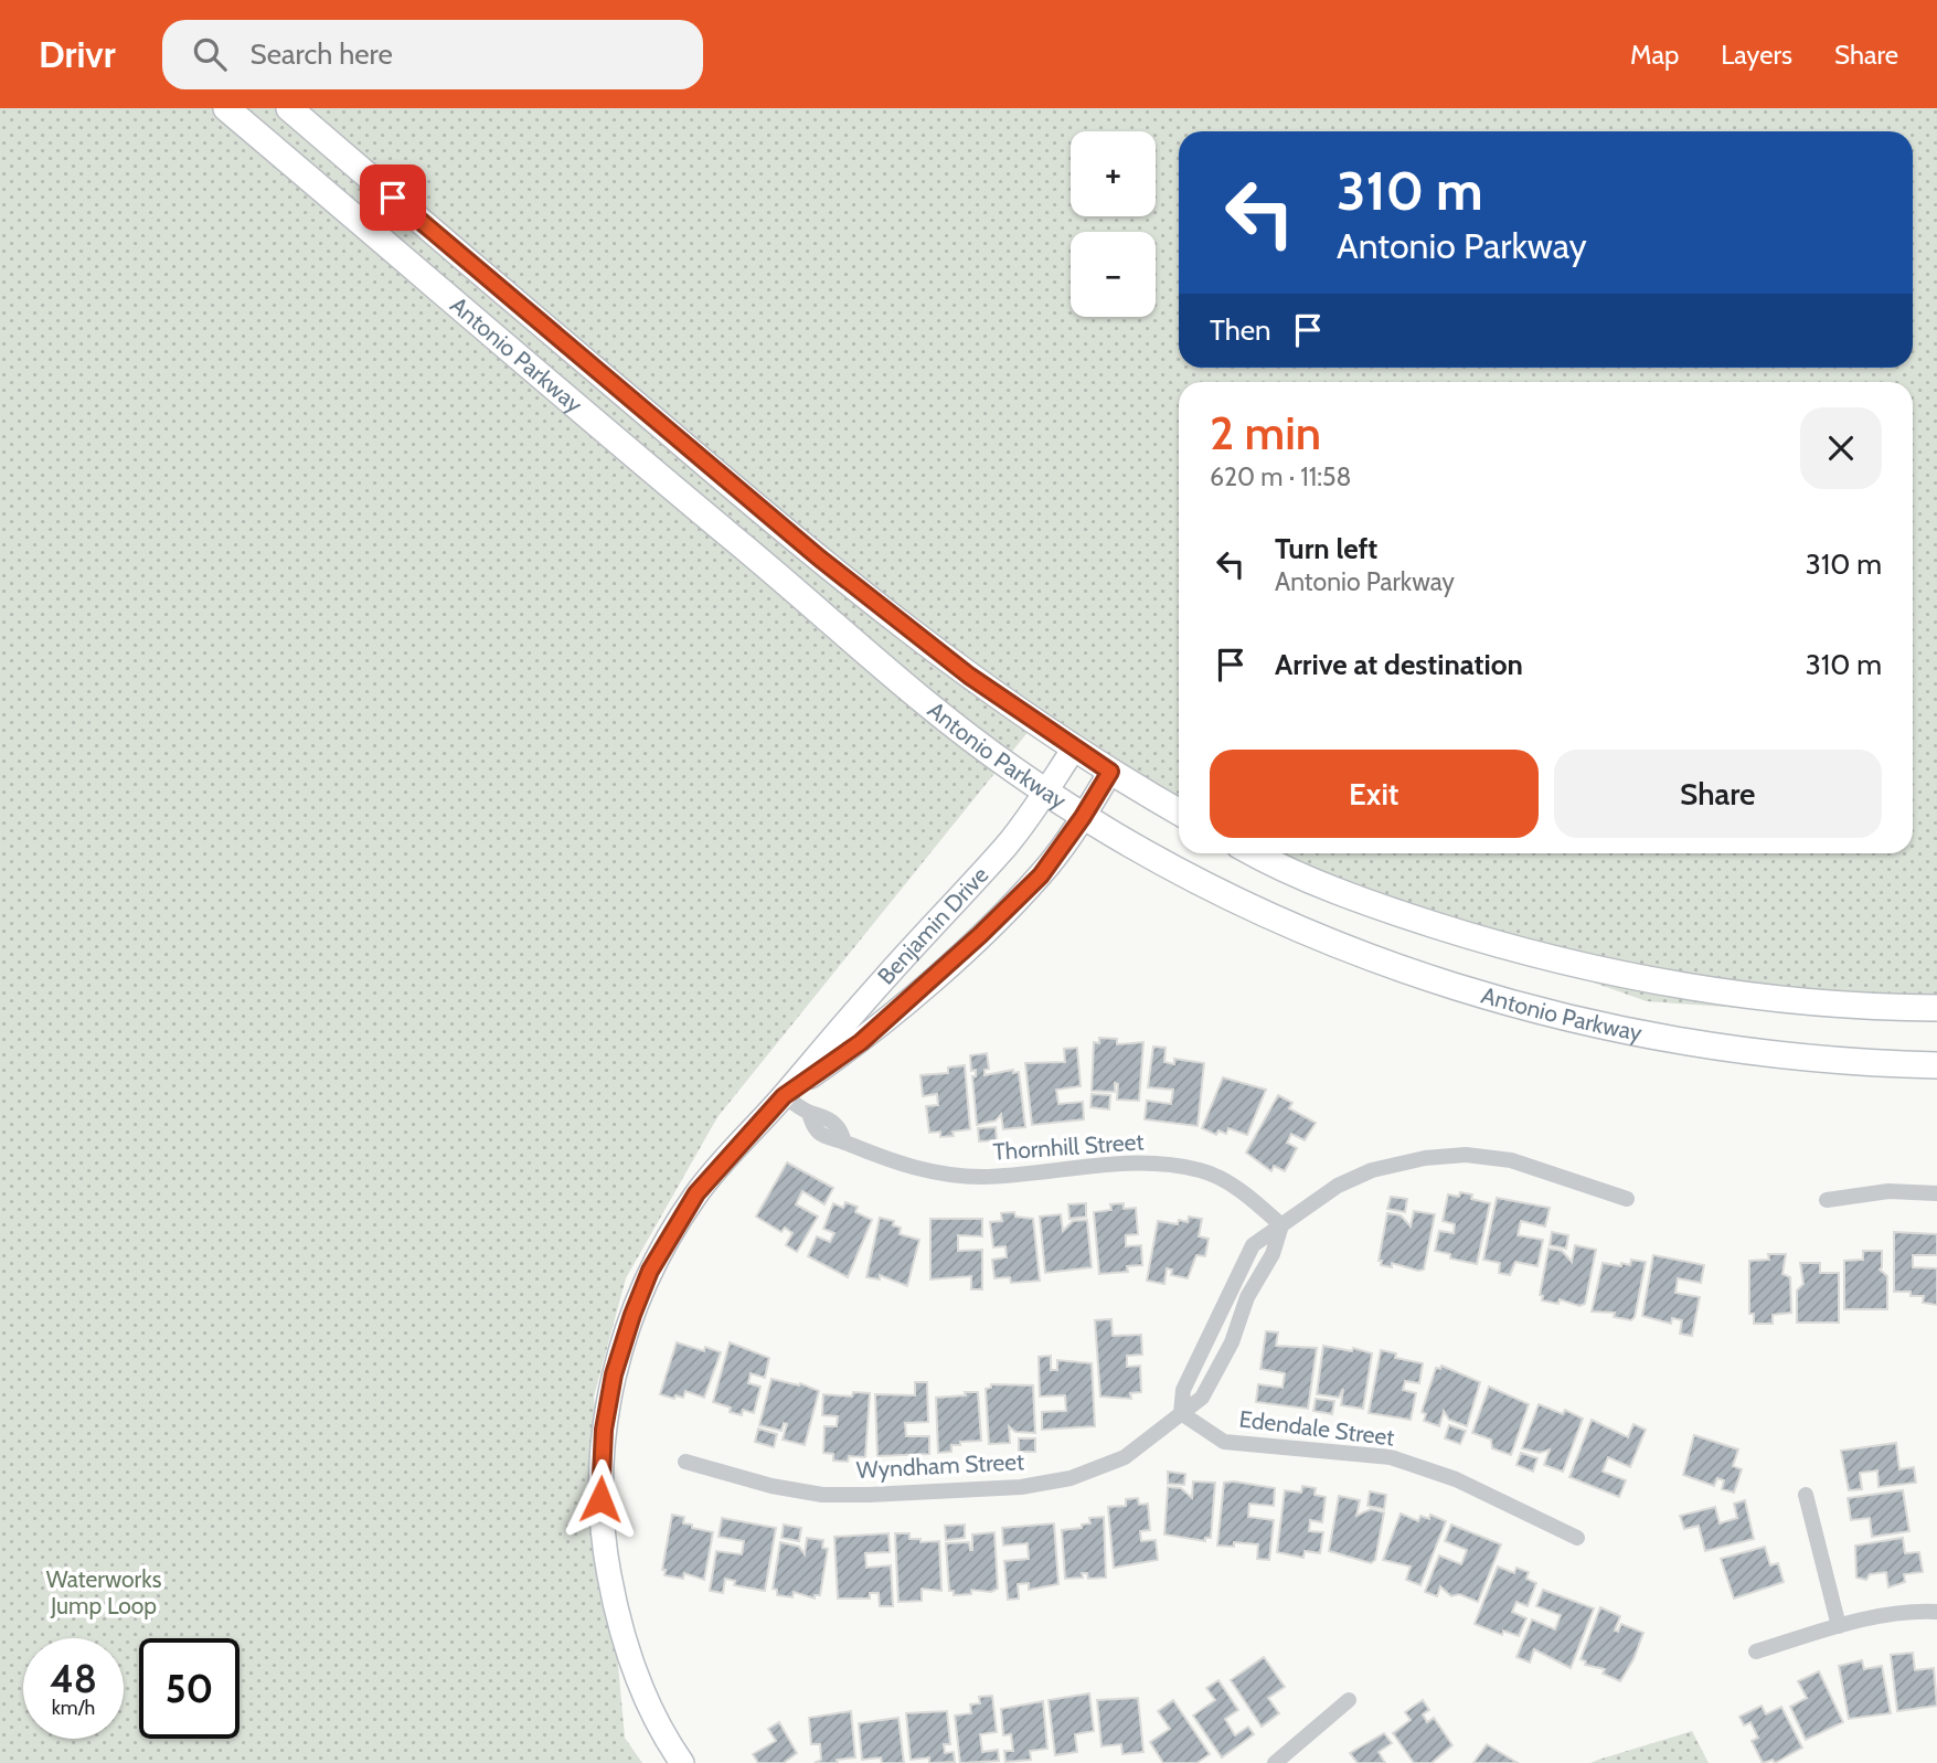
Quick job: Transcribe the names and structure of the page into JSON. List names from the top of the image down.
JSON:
{
  "streets": {
    "main road": ["Antonio Parkway", "Benjamin Drive"],
    "street": ["Thornhill Street", "Edendale Street", "Wyndham Street"]
  },
  "crossings": [
    ["Antonio Parkway", "Benjamin Drive"],
    ["Benjamin Drive", "Thornhill Street"],
    ["Edendale Street", "Wyndham Street"]
  ],
  "parks": ["Waterworks Jump Loop"],
  "page": {
    "header": "Drivr",
    "search": "Search here",
    "nav": ["Map", "Layers", "Share"],
    "map_buttons": ["+", "−"],
    "turn": ["310 m", "Antonio Parkway"],
    "then": "Then",
    "heading": ["2 min", "620 m · 11:58"],
    "list": [
      {
        "name": "Turn left",
        "note": "Antonio Parkway",
        "value": "310 m"
      },
      {
        "name": "Arrive at destination",
        "value": "310 m"
      }
    ],
    "buttons": ["Exit", "Share"],
    "speed": "48 km/h",
    "limit": "50"
  }
}
